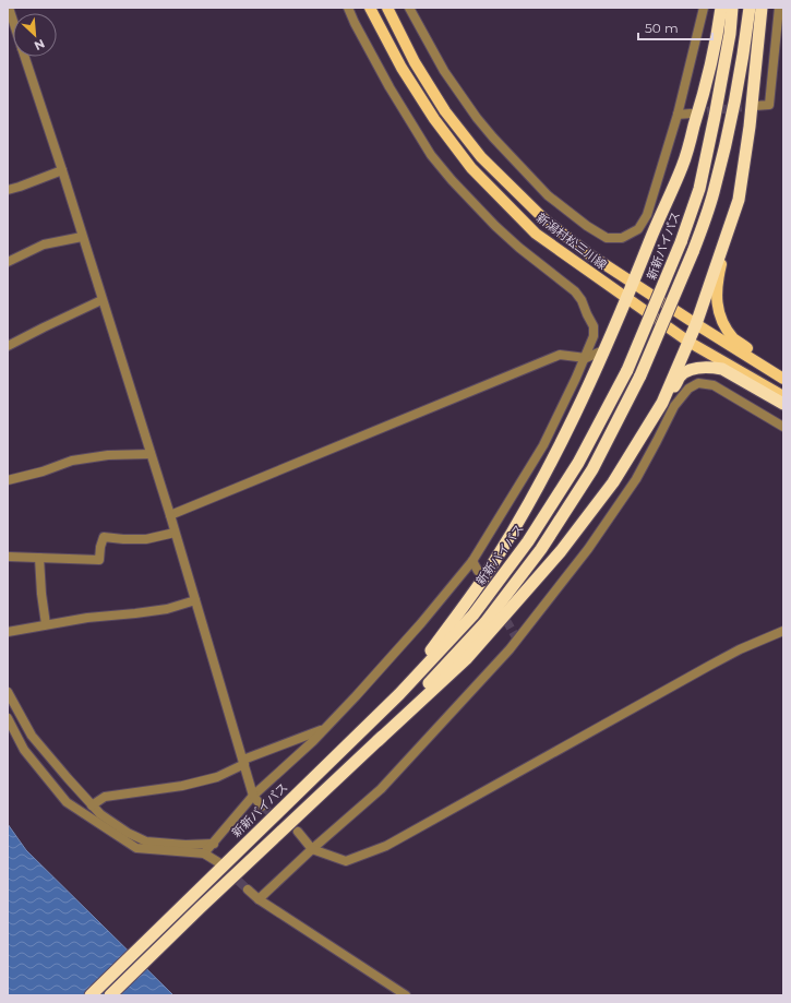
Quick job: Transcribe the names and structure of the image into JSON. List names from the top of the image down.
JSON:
{
  "streets": {
    "highway": ["新新バイパス"],
    "main road": ["新潟村松三川線"]
  },
  "scale_bar": "50 m",
  "north": "bottom right"
}
